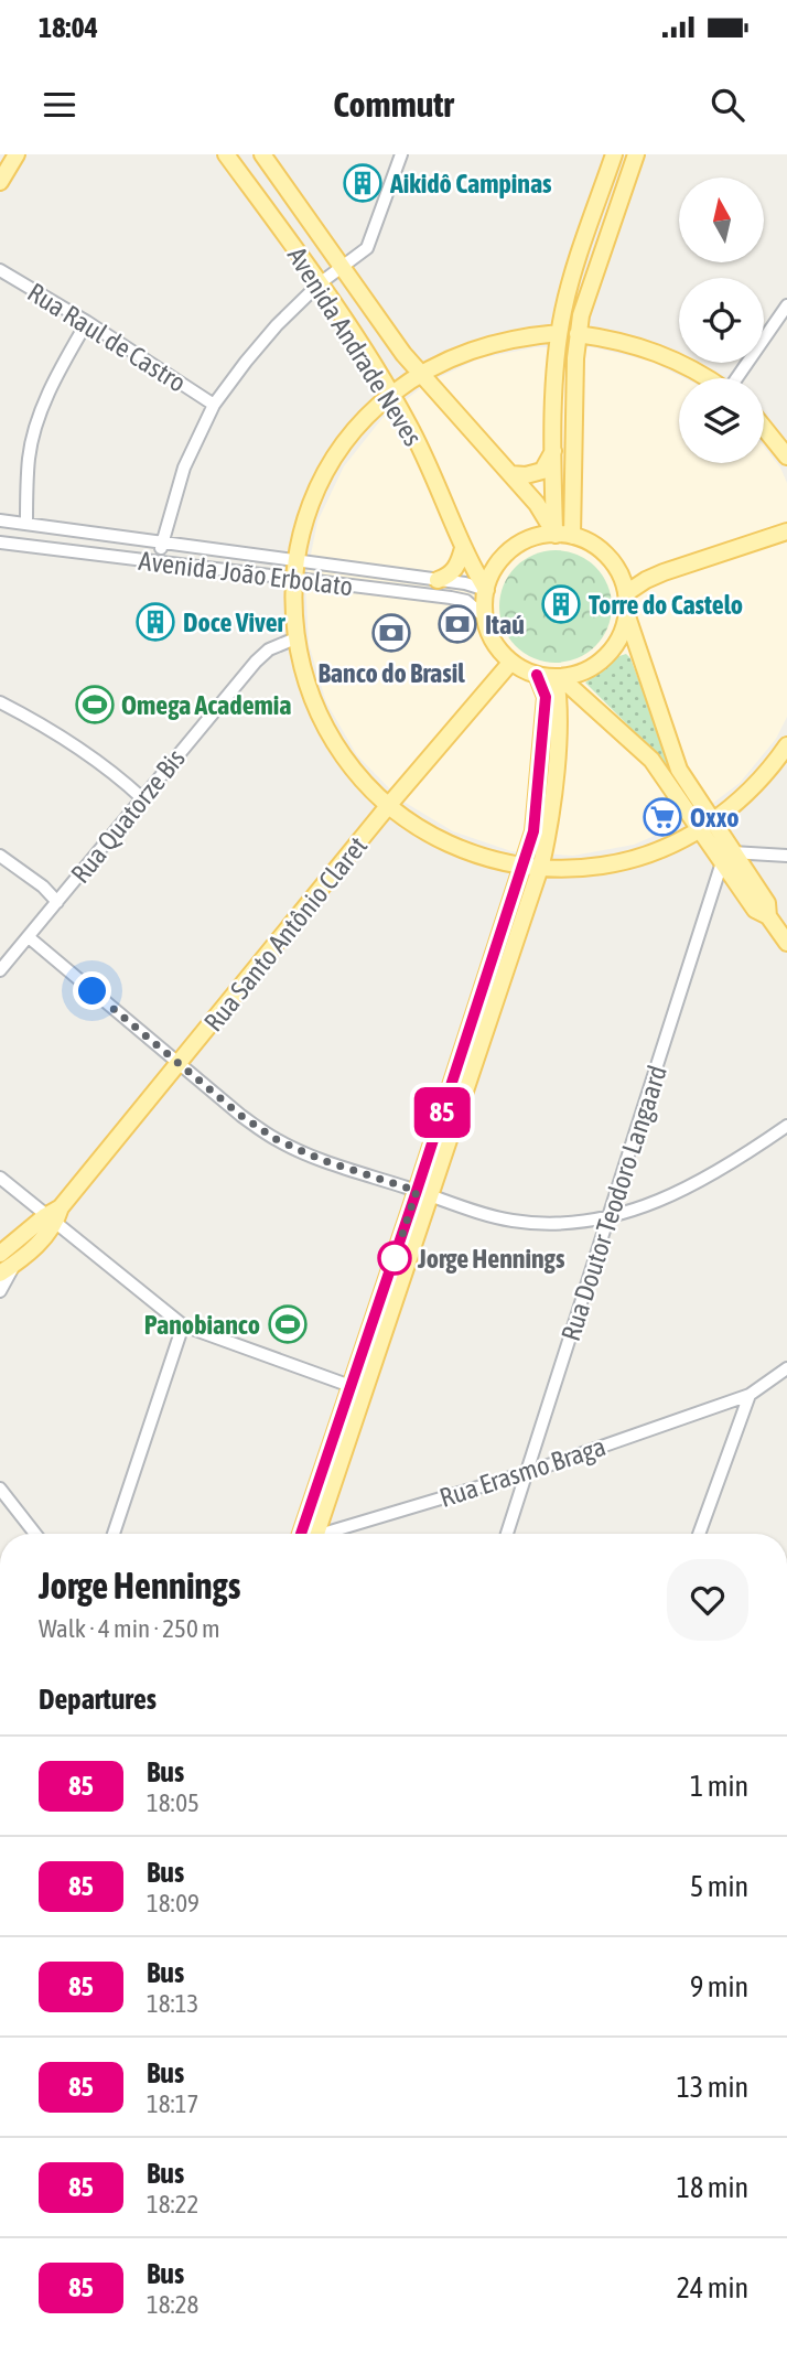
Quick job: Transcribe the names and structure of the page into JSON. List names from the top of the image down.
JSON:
{
  "streets": {
    "main road": ["Avenida Andrade Neves", "Rua Santo Antônio Claret"],
    "street": [
      "Rua Raul de Castro",
      "Avenida João Erbolato",
      "Rua Quatorze Bis",
      "Rua Doutor Teodoro Langaard",
      "Rua Erasmo Braga"
    ]
  },
  "crossings": [
    ["Avenida Andrade Neves", "Avenida João Erbolato"],
    ["Avenida Andrade Neves", "Rua Santo Antônio Claret"],
    ["Avenida João Erbolato", "Rua Santo Antônio Claret"],
    ["Rua Doutor Teodoro Langaard", "Rua Erasmo Braga"]
  ],
  "places": {
    "building": ["Aikidô Campinas", "Torre do Castelo", "Doce Viver"],
    "bank": ["Itaú", "Banco do Brasil"],
    "sports": ["Omega Academia", "Panobianco"],
    "supermarket": ["Oxxo"],
    "other": ["Jorge Hennings"]
  },
  "lines": ["bus line 85"],
  "north": "top",
  "page": {
    "status": "18:04",
    "header": "Commutr",
    "on_map": "85",
    "heading": [
      ["Jorge Hennings", "Walk · 4 min · 250 m"],
      "Departures"
    ],
    "list": [
      {
        "mark": "85",
        "name": "Bus",
        "note": "18:05",
        "value": "1 min"
      },
      {
        "mark": "85",
        "name": "Bus",
        "note": "18:09",
        "value": "5 min"
      },
      {
        "mark": "85",
        "name": "Bus",
        "note": "18:13",
        "value": "9 min"
      },
      {
        "mark": "85",
        "name": "Bus",
        "note": "18:17",
        "value": "13 min"
      },
      {
        "mark": "85",
        "name": "Bus",
        "note": "18:22",
        "value": "18 min"
      },
      {
        "mark": "85",
        "name": "Bus",
        "note": "18:28",
        "value": "24 min"
      }
    ]
  }
}
